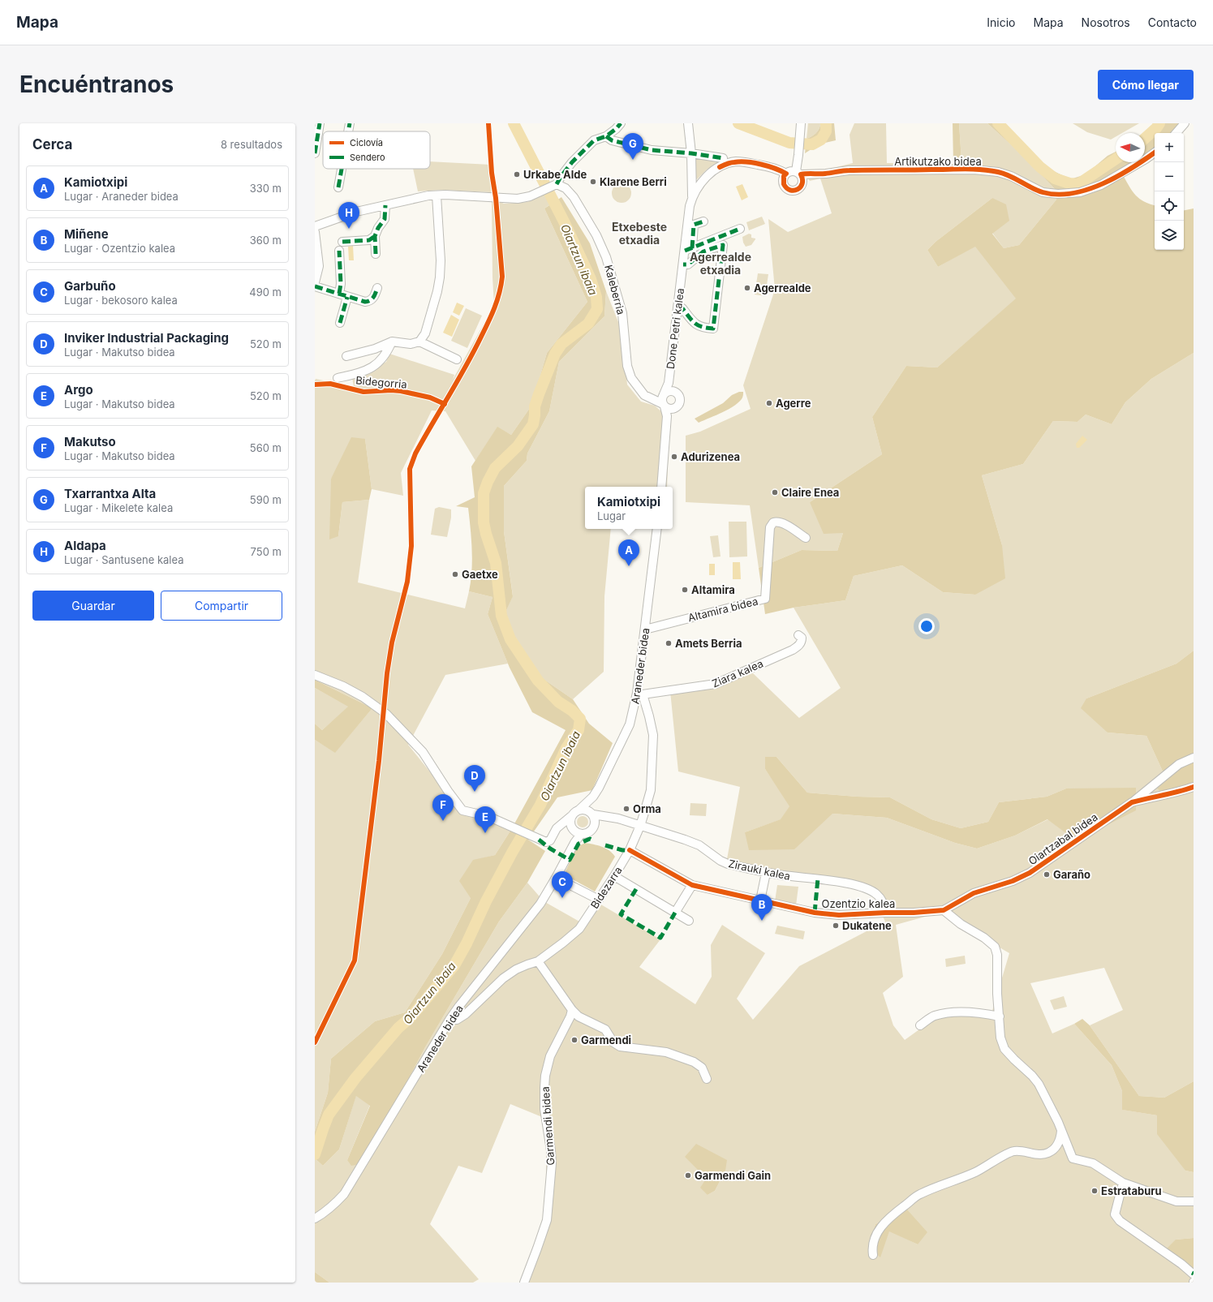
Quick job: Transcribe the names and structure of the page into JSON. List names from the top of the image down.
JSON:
{
  "streets": {
    "street": [
      "Artikutzako bidea",
      "Kaleberria",
      "Done Petri kalea",
      "Altamira bidea",
      "Araneder bidea",
      "Ziara kalea",
      "Oiartzabal bidea",
      "Zirauki kalea",
      "Bidezarra",
      "Ozentzio kalea",
      "Garmendi bidea"
    ],
    "cycle path": ["Bidegorria"]
  },
  "crossings": [
    ["Artikutzako bidea", "Done Petri kalea"],
    ["Kaleberria", "Done Petri kalea"],
    ["Altamira bidea", "Araneder bidea"],
    ["Araneder bidea", "Ziara kalea"],
    ["Araneder bidea", "Zirauki kalea"],
    ["Araneder bidea", "Bidezarra"],
    ["Ziara kalea", "Bidezarra"],
    ["Oiartzabal bidea", "Ozentzio kalea"],
    ["Zirauki kalea", "Bidezarra"],
    ["Zirauki kalea", "Ozentzio kalea"],
    ["Bidezarra", "Ozentzio kalea"]
  ],
  "districts": ["Etxebeste etxadia", "Agerrealde etxadia"],
  "water": ["Oiartzun ibaia"],
  "places": [
    "Urkabe Alde",
    "Klarene Berri",
    "Agerrealde",
    "Agerre",
    "Adurizenea",
    "Claire Enea",
    "Gaetxe",
    "Altamira",
    "Amets Berria",
    "Orma",
    "Garaño",
    "Dukatene",
    "Garmendi",
    "Garmendi Gain",
    "Estrataburu"
  ],
  "legend": ["Ciclovía", "Sendero"],
  "north": "left",
  "page": {
    "header": "Mapa",
    "nav": [
      "Inicio",
      "Mapa",
      "Nosotros",
      "Contacto"
    ],
    "buttons": [
      "Cómo llegar",
      ["Guardar", "Compartir"]
    ],
    "title": "Encuéntranos",
    "heading": ["Cerca", "8 resultados"],
    "map_buttons": ["+", "−"],
    "pins": [
      "G",
      "H",
      "A",
      "D",
      "F",
      "E",
      "C",
      "B"
    ],
    "list": [
      {
        "mark": "A",
        "name": "Kamiotxipi",
        "note": "Lugar · Araneder bidea",
        "value": "330 m"
      },
      {
        "mark": "B",
        "name": "Miñene",
        "note": "Lugar · Ozentzio kalea",
        "value": "360 m"
      },
      {
        "mark": "C",
        "name": "Garbuño",
        "note": "Lugar · bekosoro kalea",
        "value": "490 m"
      },
      {
        "mark": "D",
        "name": "Inviker Industrial Packaging",
        "note": "Lugar · Makutso bidea",
        "value": "520 m"
      },
      {
        "mark": "E",
        "name": "Argo",
        "note": "Lugar · Makutso bidea",
        "value": "520 m"
      },
      {
        "mark": "F",
        "name": "Makutso",
        "note": "Lugar · Makutso bidea",
        "value": "560 m"
      },
      {
        "mark": "G",
        "name": "Txarrantxa Alta",
        "note": "Lugar · Mikelete kalea",
        "value": "590 m"
      },
      {
        "mark": "H",
        "name": "Aldapa",
        "note": "Lugar · Santusene kalea",
        "value": "750 m"
      }
    ],
    "popup": ["Kamiotxipi", "Lugar"]
  }
}
